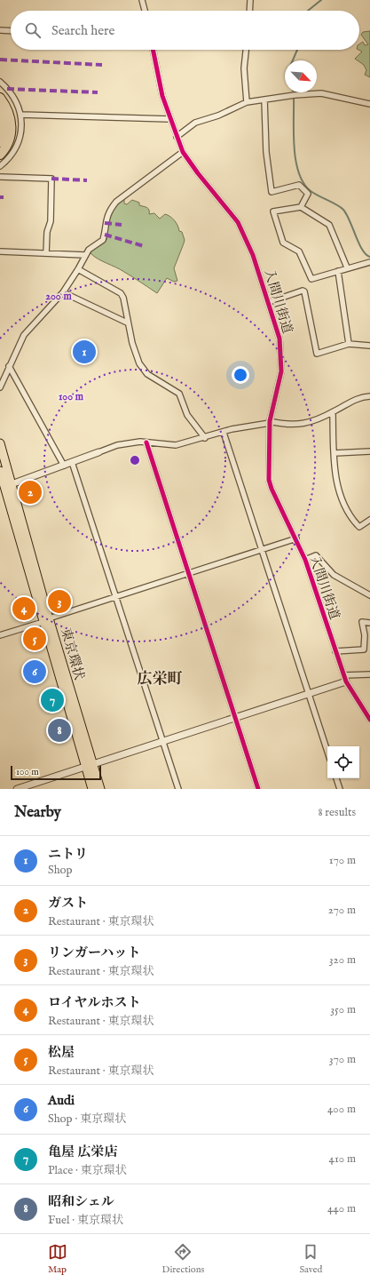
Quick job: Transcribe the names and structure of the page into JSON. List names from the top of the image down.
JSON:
{
  "streets": {
    "highway": ["東京環状"],
    "street": ["入間川街道"]
  },
  "districts": ["広栄町"],
  "scale_bar": "100 m",
  "north": "bottom right",
  "page": {
    "search": "Search here",
    "pins": [
      "1",
      "2",
      "3",
      "4",
      "5",
      "6",
      "7",
      "8"
    ],
    "scale": "100 m",
    "heading": ["Nearby", "8 results"],
    "list": [
      {
        "mark": "1",
        "name": "ニトリ",
        "note": "Shop",
        "value": "170 m"
      },
      {
        "mark": "2",
        "name": "ガスト",
        "note": "Restaurant · 東京環状",
        "value": "270 m"
      },
      {
        "mark": "3",
        "name": "リンガーハット",
        "note": "Restaurant · 東京環状",
        "value": "320 m"
      },
      {
        "mark": "4",
        "name": "ロイヤルホスト",
        "note": "Restaurant · 東京環状",
        "value": "350 m"
      },
      {
        "mark": "5",
        "name": "松屋",
        "note": "Restaurant · 東京環状",
        "value": "370 m"
      },
      {
        "mark": "6",
        "name": "Audi",
        "note": "Shop · 東京環状",
        "value": "400 m"
      },
      {
        "mark": "7",
        "name": "亀屋 広栄店",
        "note": "Place · 東京環状",
        "value": "410 m"
      },
      {
        "mark": "8",
        "name": "昭和シェル",
        "note": "Fuel · 東京環状",
        "value": "440 m"
      }
    ],
    "nav": ["Map", "Directions", "Saved"]
  },
  "rings": ["200 m", "100 m"]
}
